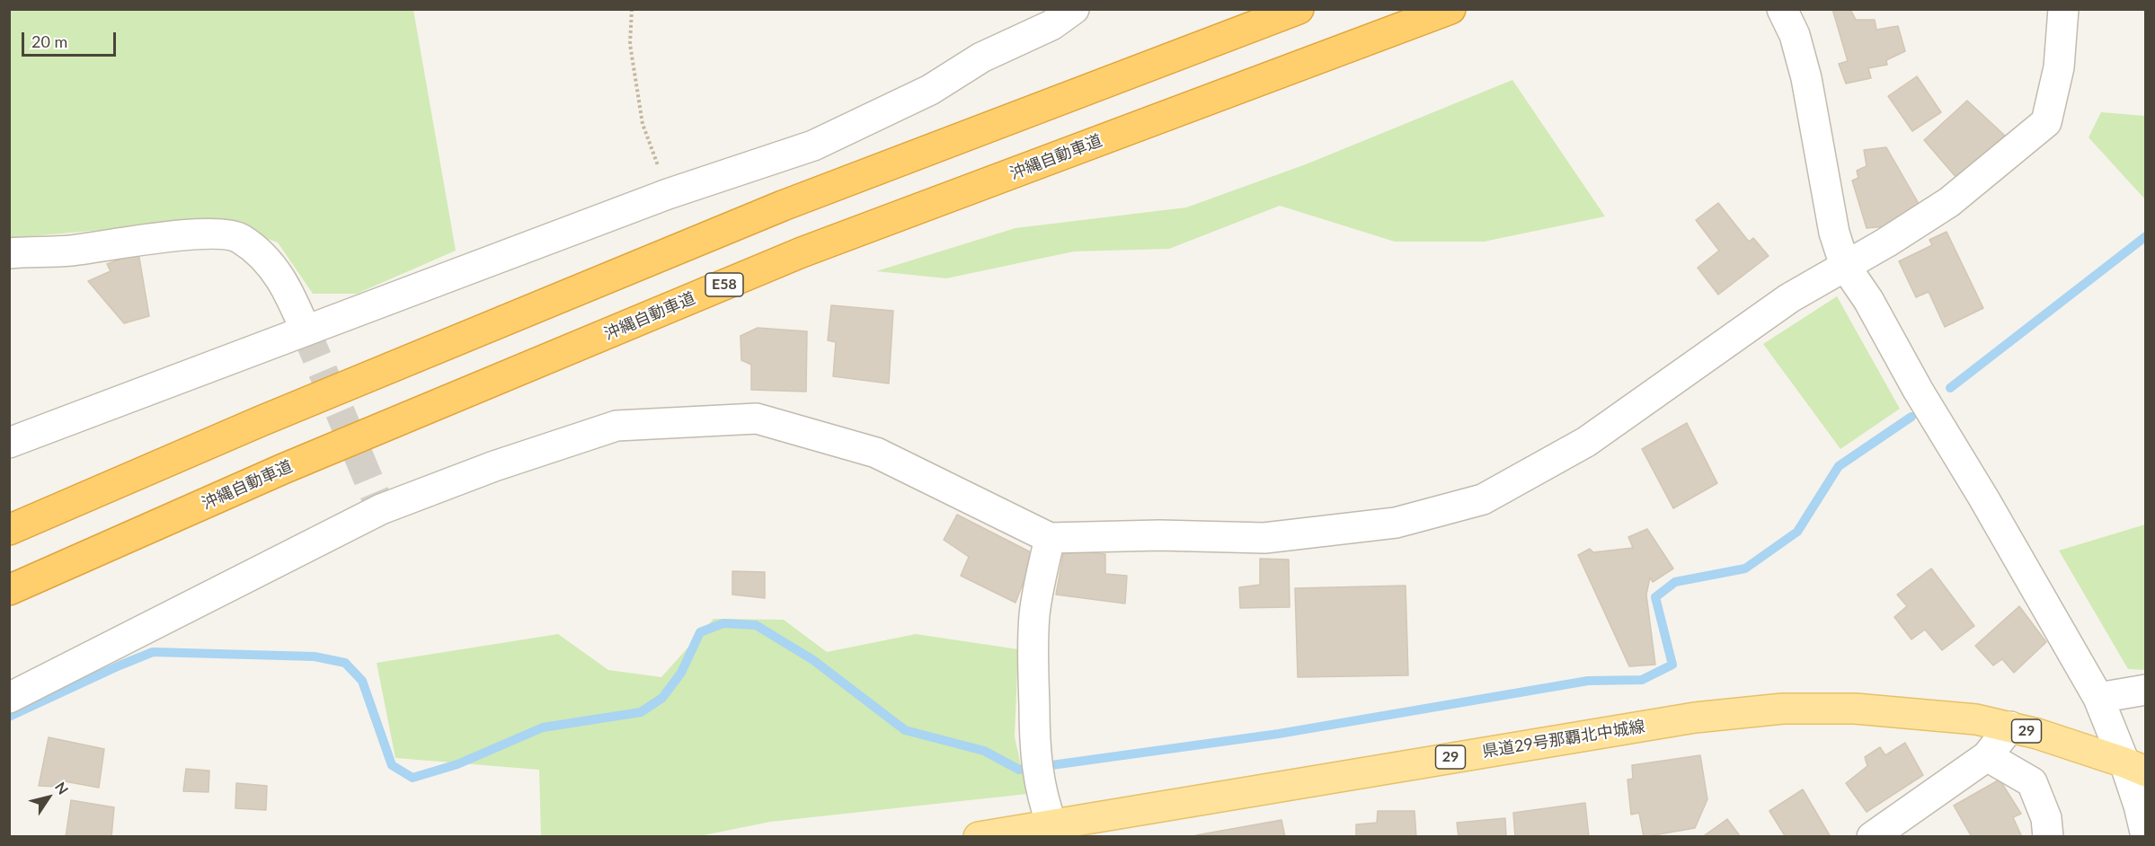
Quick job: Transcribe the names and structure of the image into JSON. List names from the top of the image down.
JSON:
{
  "streets": {
    "highway": ["沖縄自動車道", "E58"],
    "main road": ["29", "県道29号那覇北中城線"]
  },
  "scale_bar": "20 m",
  "north": "top right"
}
